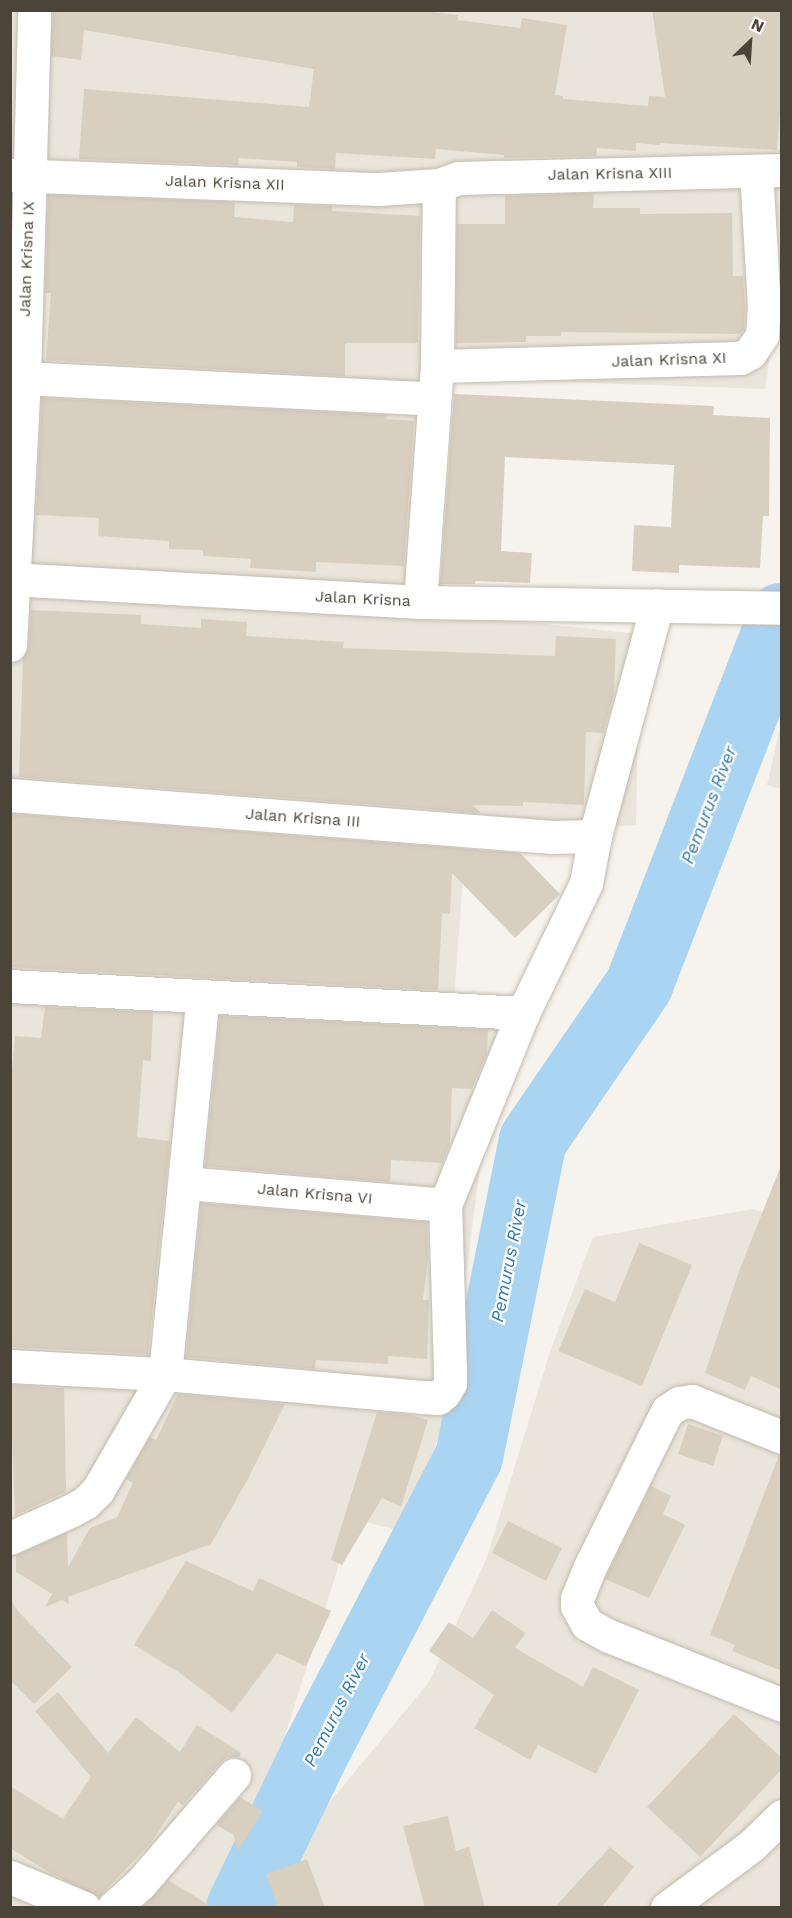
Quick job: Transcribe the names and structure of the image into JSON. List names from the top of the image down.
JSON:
{
  "streets": {
    "street": [
      "Jalan Krisna XIII",
      "Jalan Krisna XII",
      "Jalan Krisna IX",
      "Jalan Krisna XI",
      "Jalan Krisna",
      "Jalan Krisna III",
      "Jalan Krisna VI"
    ]
  },
  "crossings": [
    ["Jalan Krisna XIII", "Jalan Krisna XII"],
    ["Jalan Krisna XIII", "Jalan Krisna XI"],
    ["Jalan Krisna XII", "Jalan Krisna IX"],
    ["Jalan Krisna IX", "Jalan Krisna"]
  ],
  "water": ["Pemurus River"],
  "north": "top right"
}
